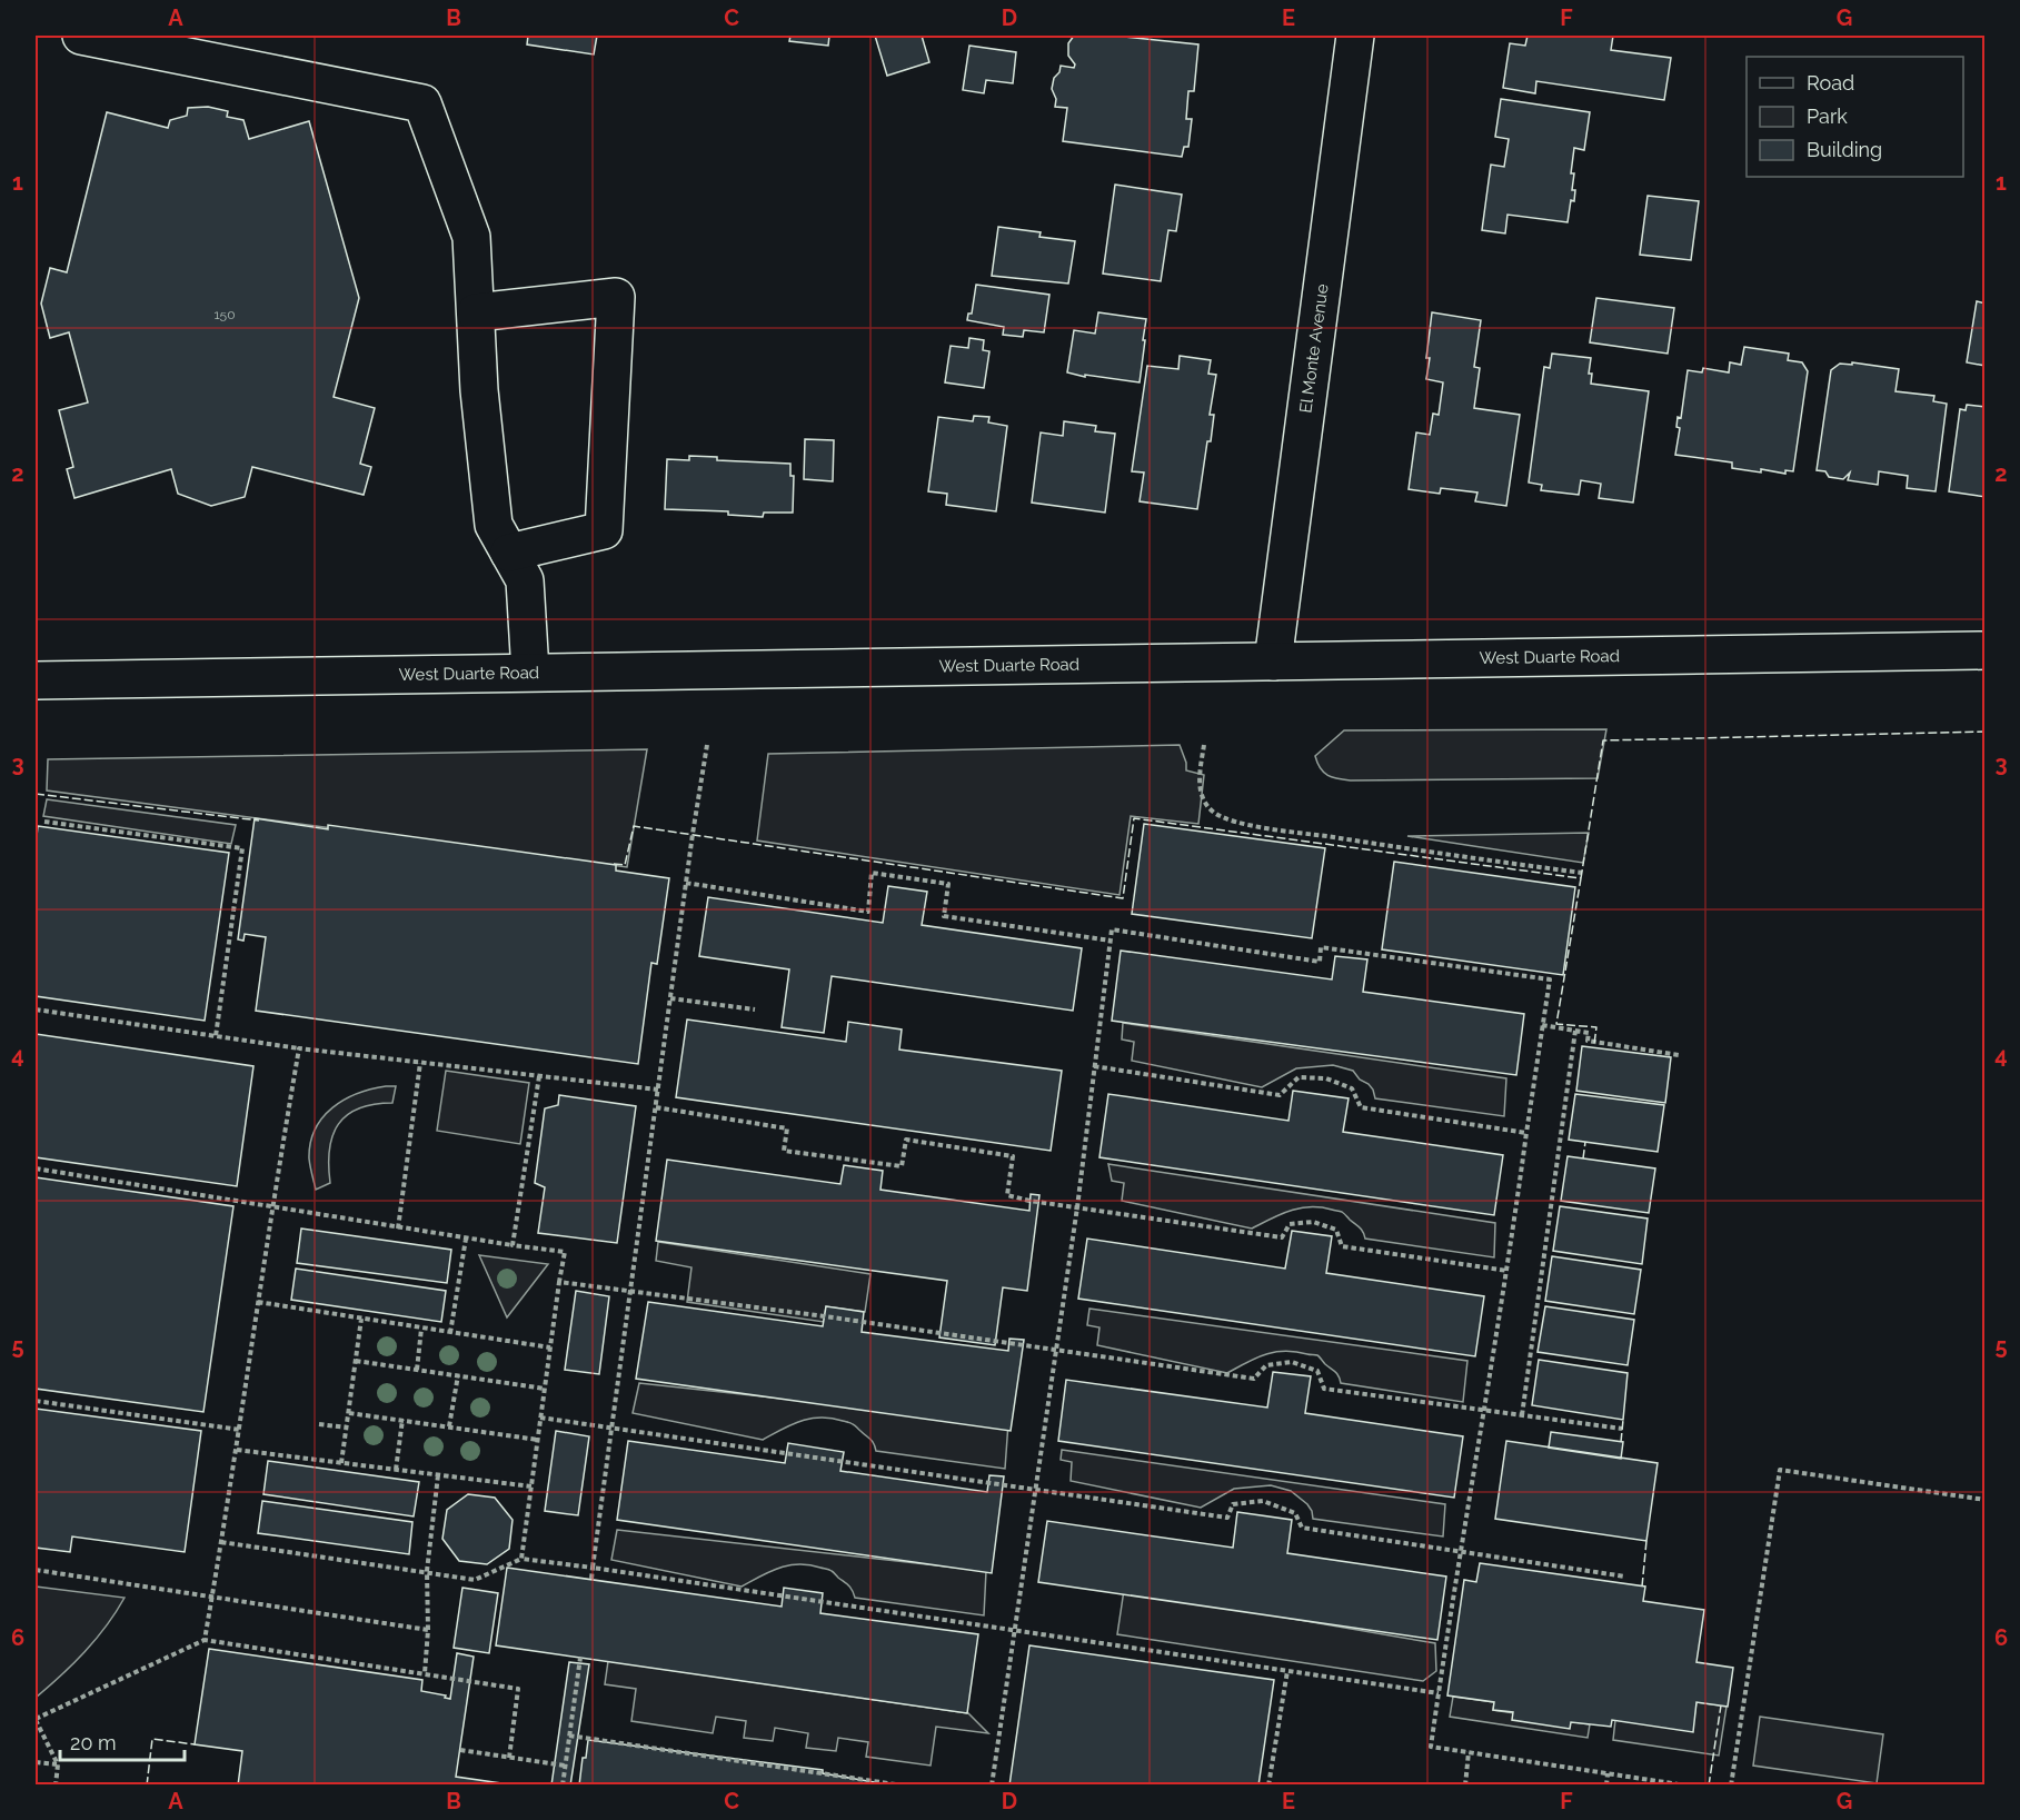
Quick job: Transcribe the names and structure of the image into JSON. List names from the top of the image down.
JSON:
{
  "streets": {
    "main road": ["El Monte Avenue", "West Duarte Road"]
  },
  "crossings": [
    ["El Monte Avenue", "West Duarte Road"]
  ],
  "house_numbers": ["150"],
  "legend": ["Road", "Park", "Building"],
  "scale_bar": "20 m",
  "grid": {
    "columns": [
      "A",
      "B",
      "C",
      "D",
      "E",
      "F",
      "G"
    ],
    "rows": [
      "1",
      "2",
      "3",
      "4",
      "5",
      "6"
    ]
  }
}
